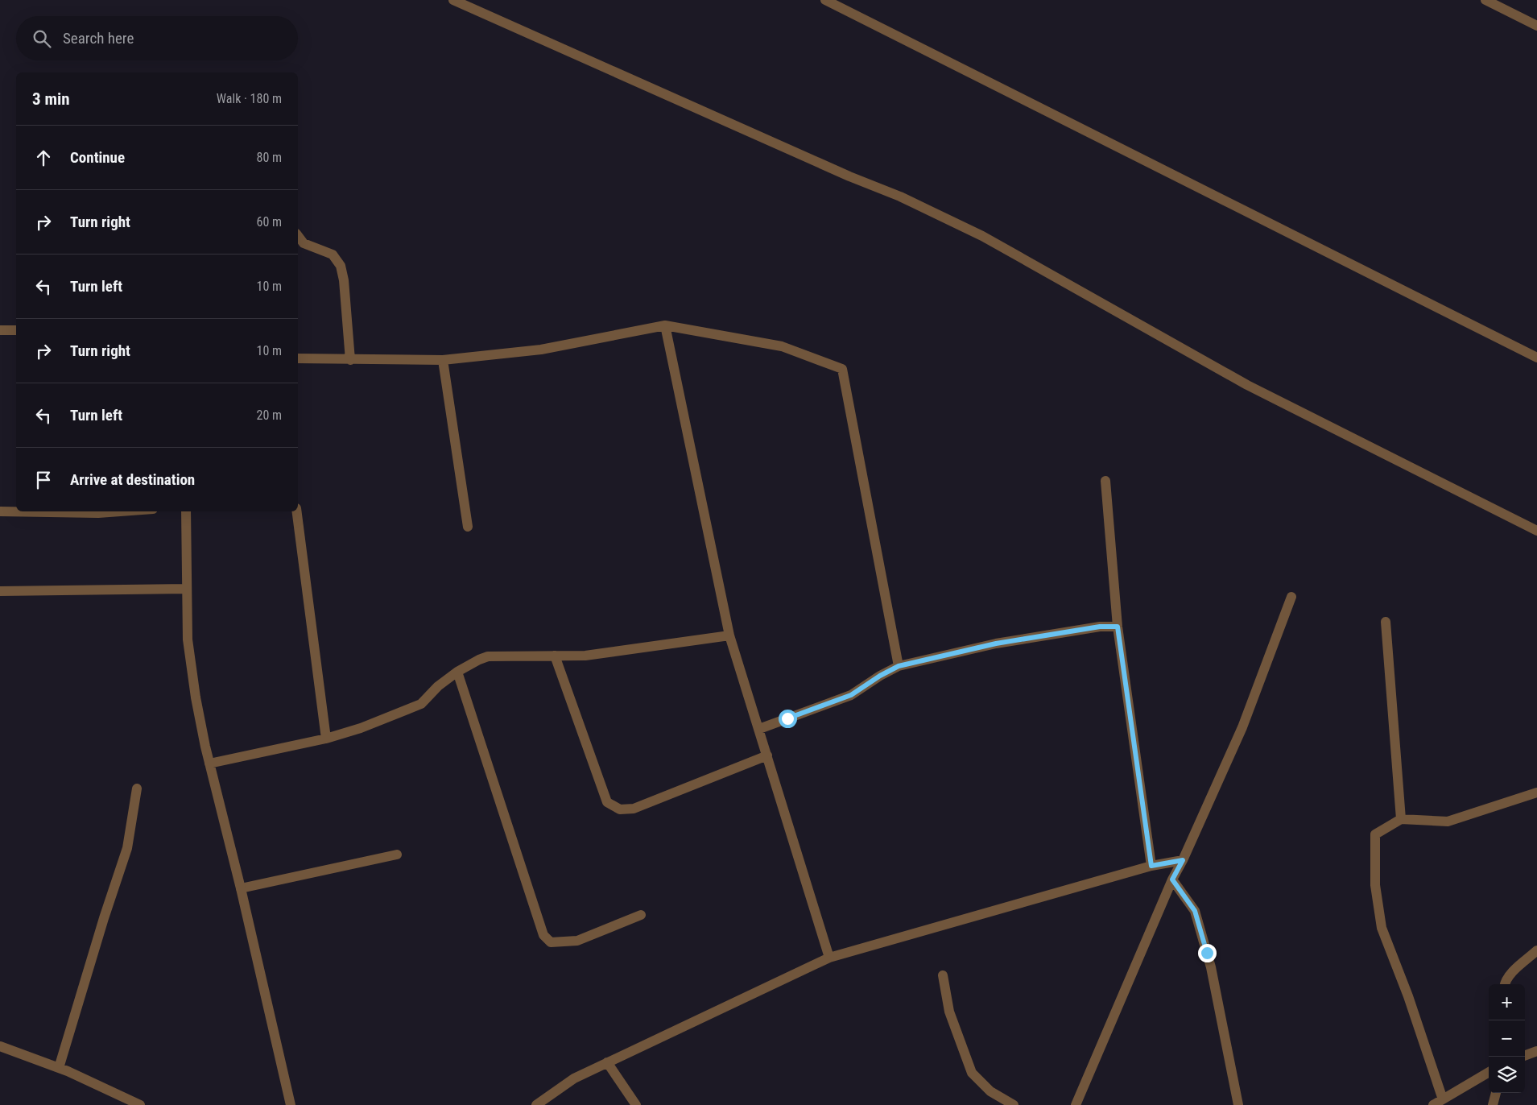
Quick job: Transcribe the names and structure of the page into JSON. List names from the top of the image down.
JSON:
{
  "page": {
    "search": "Search here",
    "heading": ["3 min", "Walk · 180 m"],
    "list": [
      ["Continue", "80 m"],
      ["Turn right", "60 m"],
      ["Turn left", "10 m"],
      ["Turn right", "10 m"],
      ["Turn left", "20 m"],
      "Arrive at destination"
    ],
    "map_buttons": ["+", "−"]
  }
}
